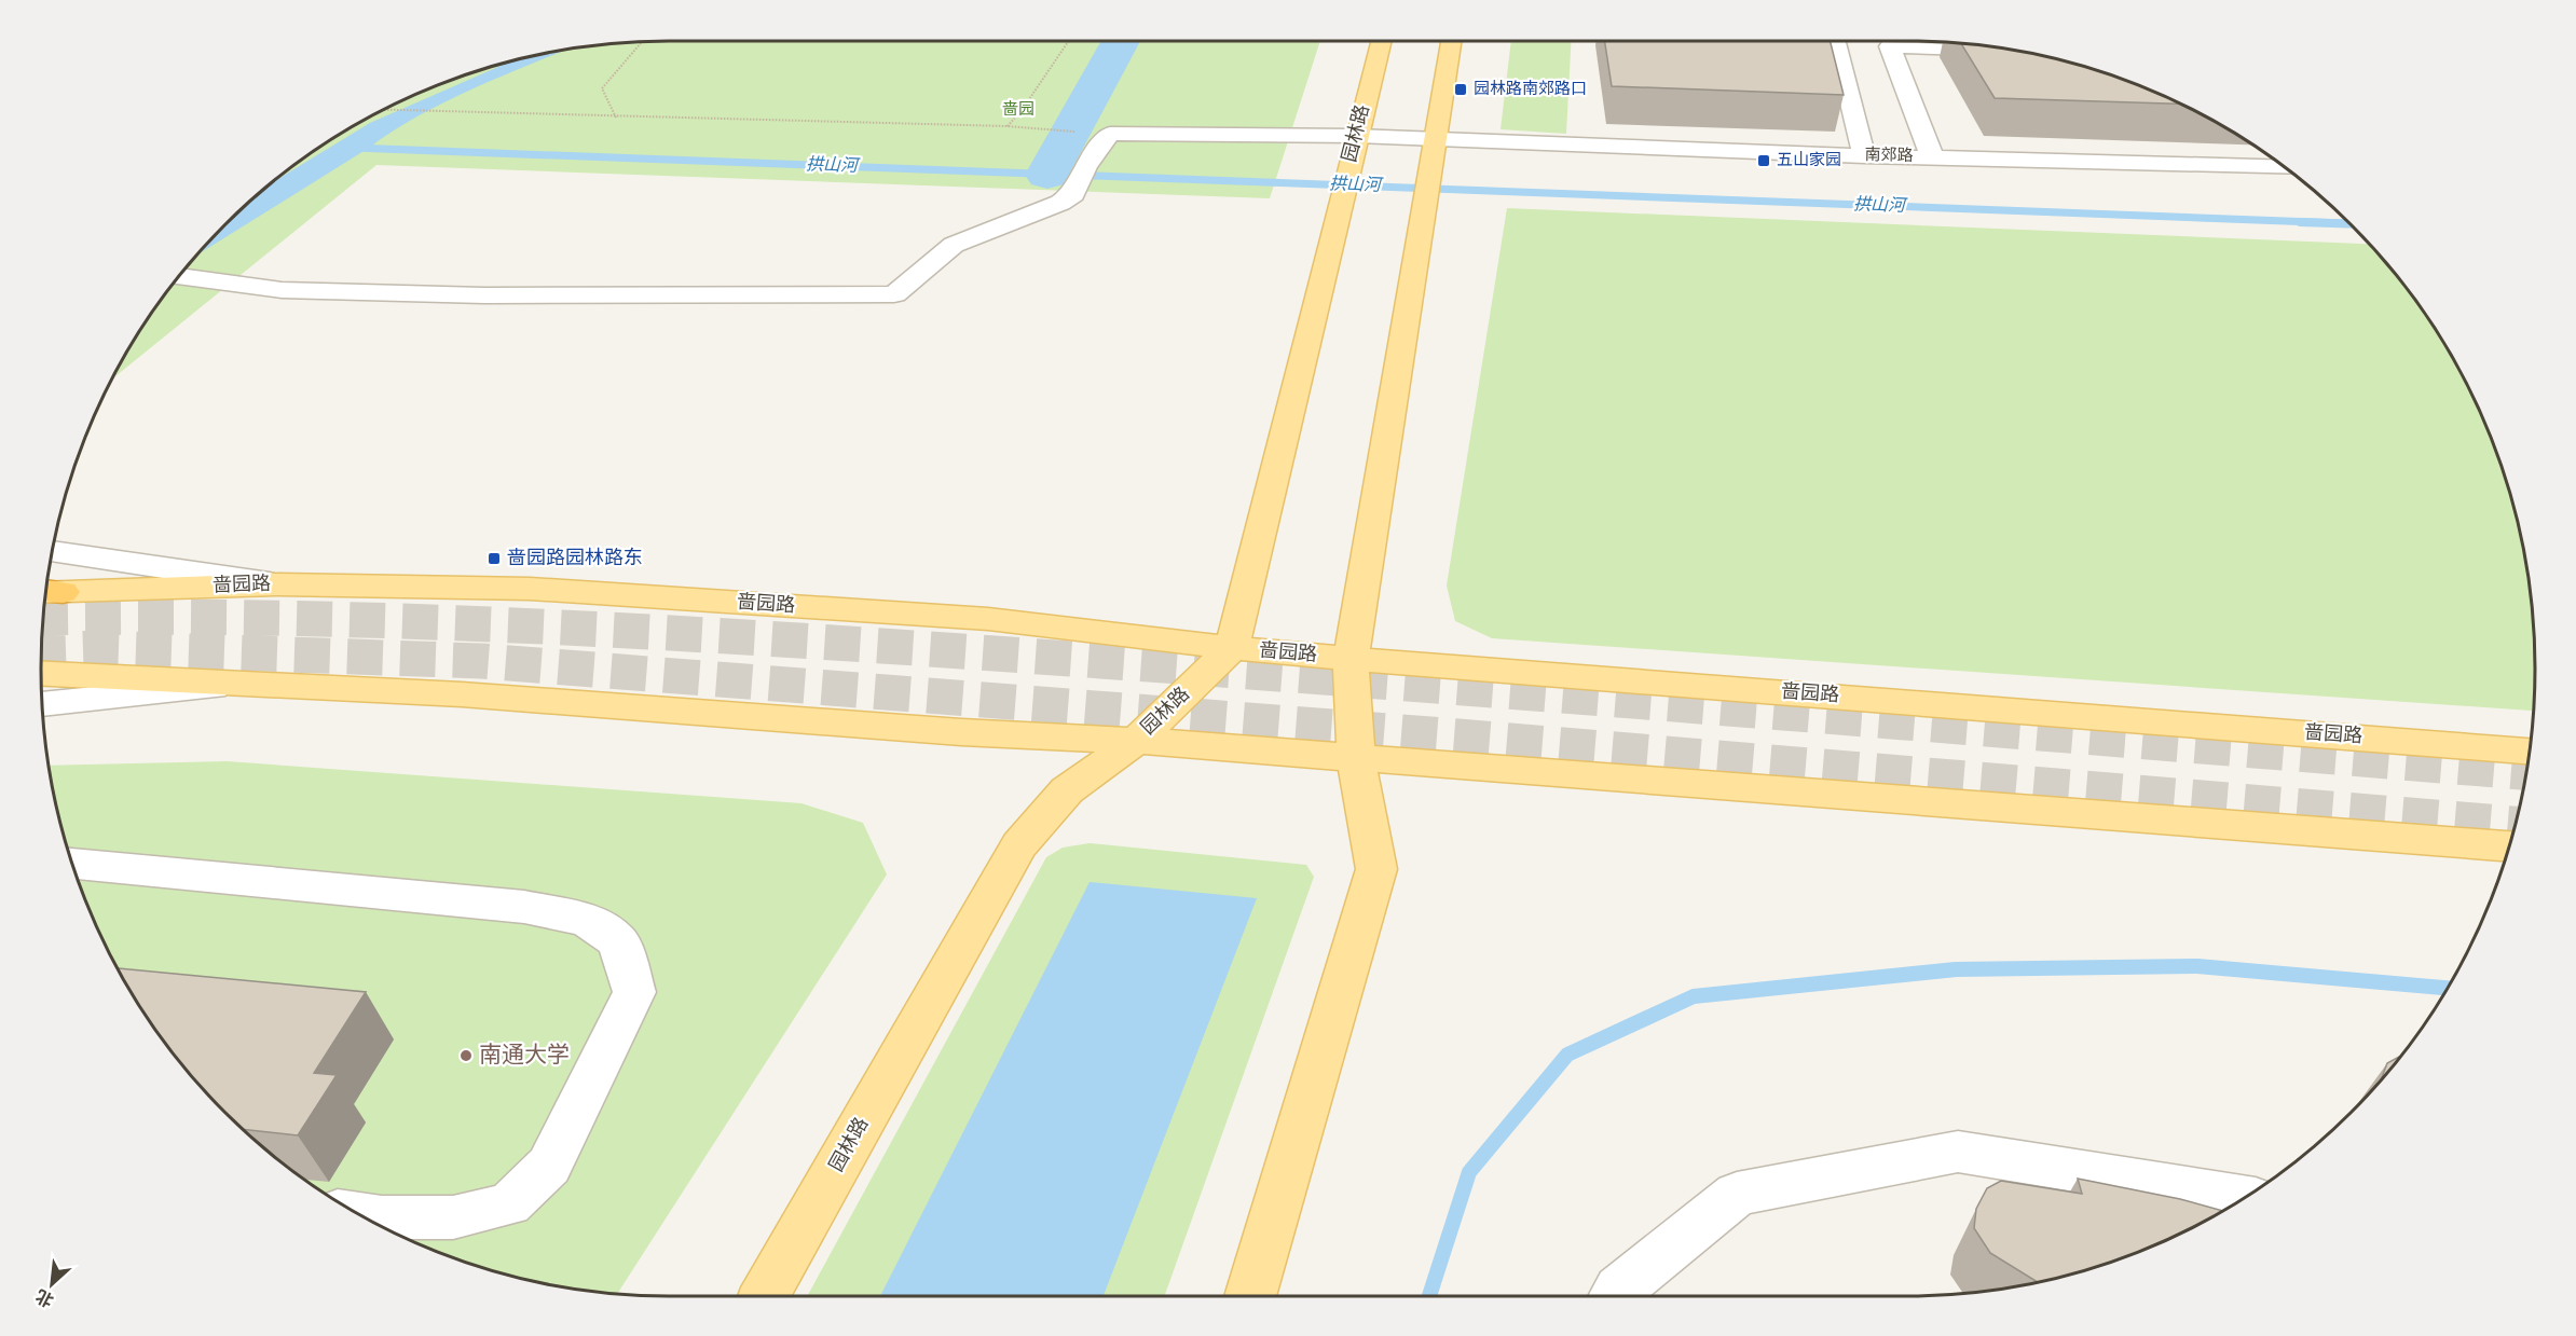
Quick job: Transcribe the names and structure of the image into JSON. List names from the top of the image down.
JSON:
{
  "streets": {
    "main road": ["园林路", "啬园路"],
    "street": ["南郊路"]
  },
  "crossings": [
    ["园林路", "南郊路"],
    ["园林路", "啬园路"]
  ],
  "water": ["拱山河"],
  "parks": ["啬园"],
  "places": {
    "transit": ["园林路南郊路口", "五山家园", "啬园路园林路东"],
    "other": ["南通大学"]
  },
  "north": "bottom left"
}
